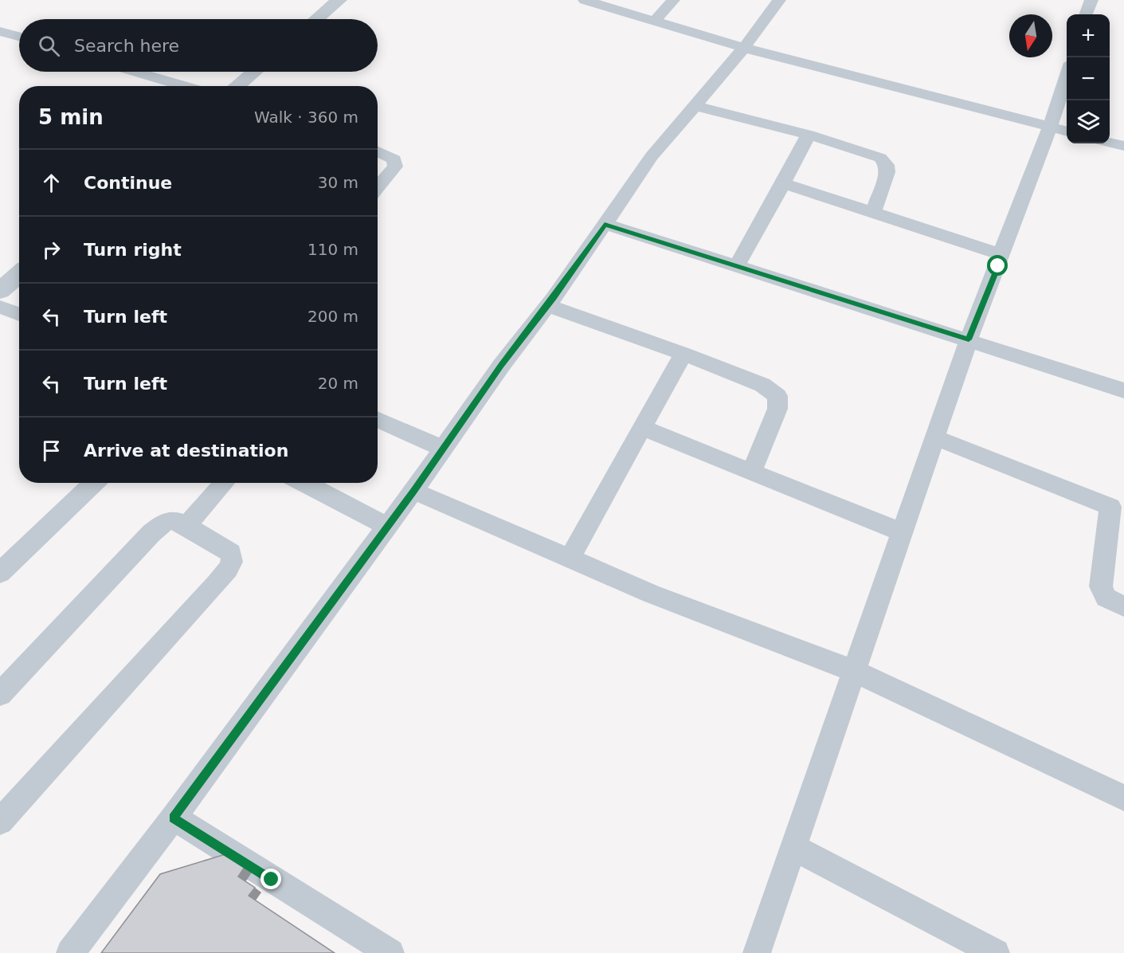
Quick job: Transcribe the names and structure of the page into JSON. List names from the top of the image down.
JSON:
{
  "north": "bottom",
  "page": {
    "map_buttons": ["+", "−"],
    "search": "Search here",
    "heading": ["5 min", "Walk · 360 m"],
    "list": [
      ["Continue", "30 m"],
      ["Turn right", "110 m"],
      ["Turn left", "200 m"],
      ["Turn left", "20 m"],
      "Arrive at destination"
    ]
  }
}
